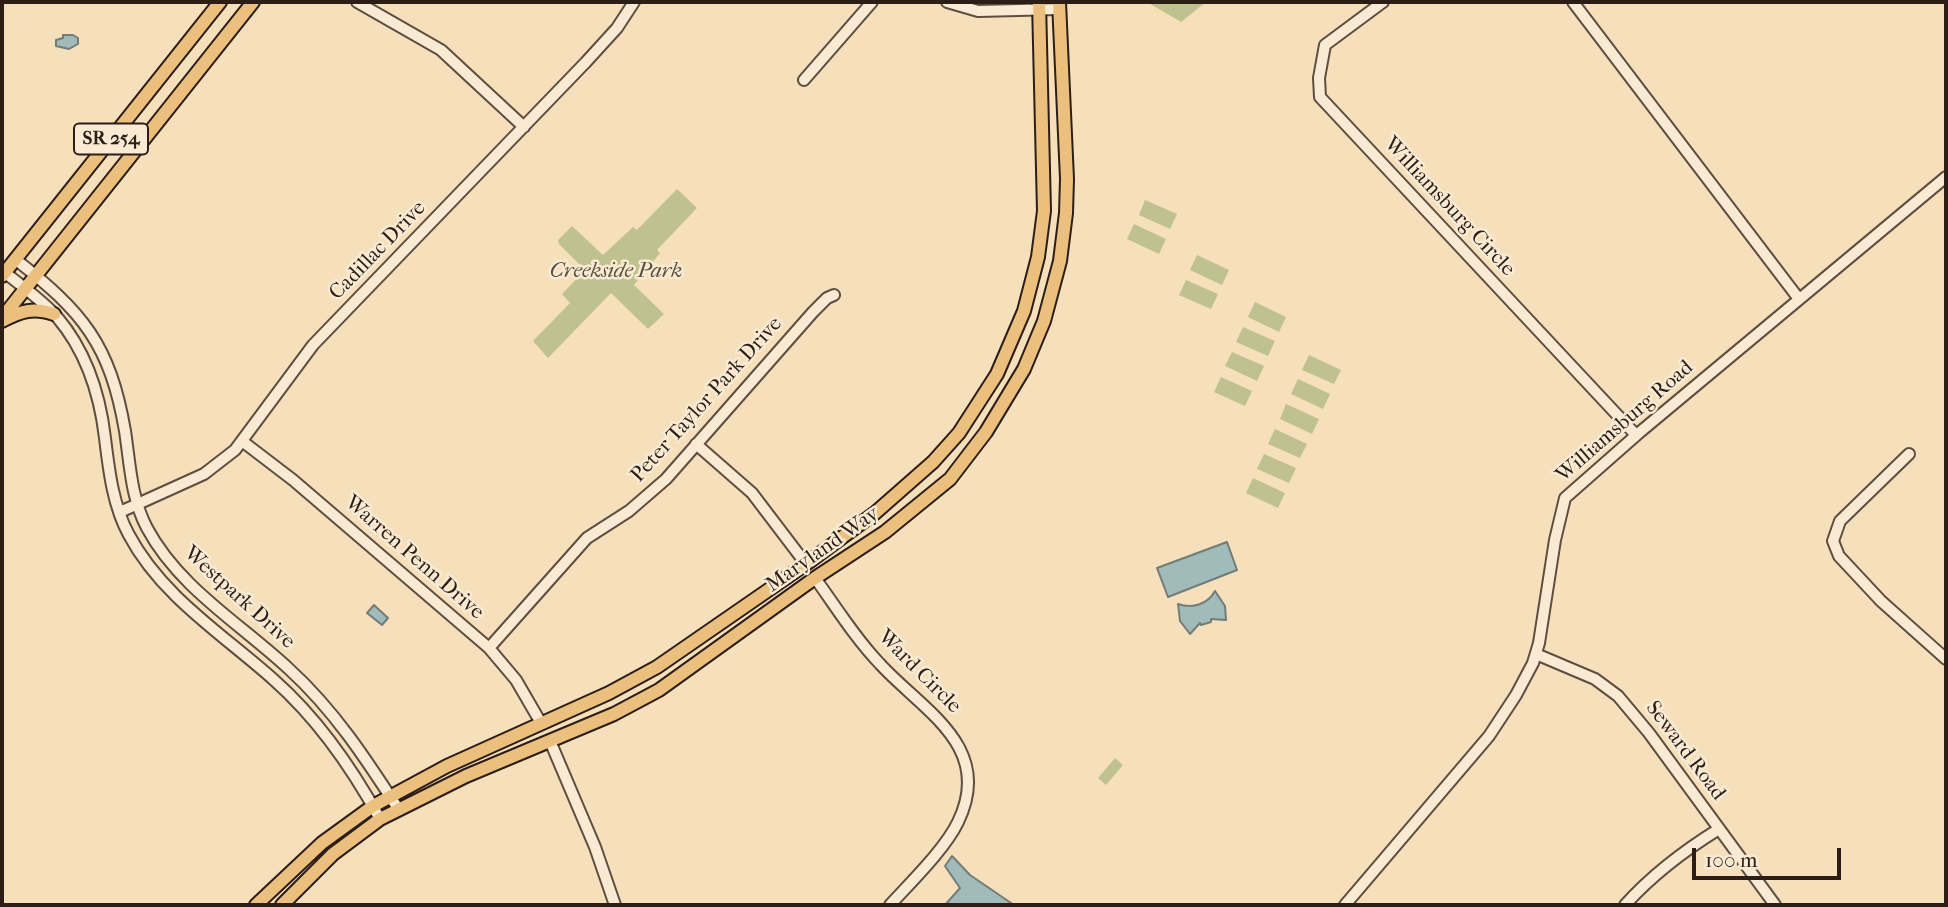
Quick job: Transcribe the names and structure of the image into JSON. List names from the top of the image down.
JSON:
{
  "streets": {
    "main road": ["SR 254", "Maryland Way"],
    "street": [
      "Williamsburg Circle",
      "Cadillac Drive",
      "Peter Taylor Park Drive",
      "Williamsburg Road",
      "Warren Penn Drive",
      "Westpark Drive",
      "Ward Circle",
      "Seward Road"
    ]
  },
  "crossings": [
    ["SR 254", "Westpark Drive"],
    ["Williamsburg Circle", "Williamsburg Road"],
    ["Cadillac Drive", "Warren Penn Drive"],
    ["Cadillac Drive", "Westpark Drive"],
    ["Peter Taylor Park Drive", "Warren Penn Drive"],
    ["Williamsburg Road", "Seward Road"],
    ["Maryland Way", "Warren Penn Drive"],
    ["Maryland Way", "Westpark Drive"],
    ["Maryland Way", "Ward Circle"]
  ],
  "parks": ["Creekside Park"],
  "scale_bar": "100 m"
}
